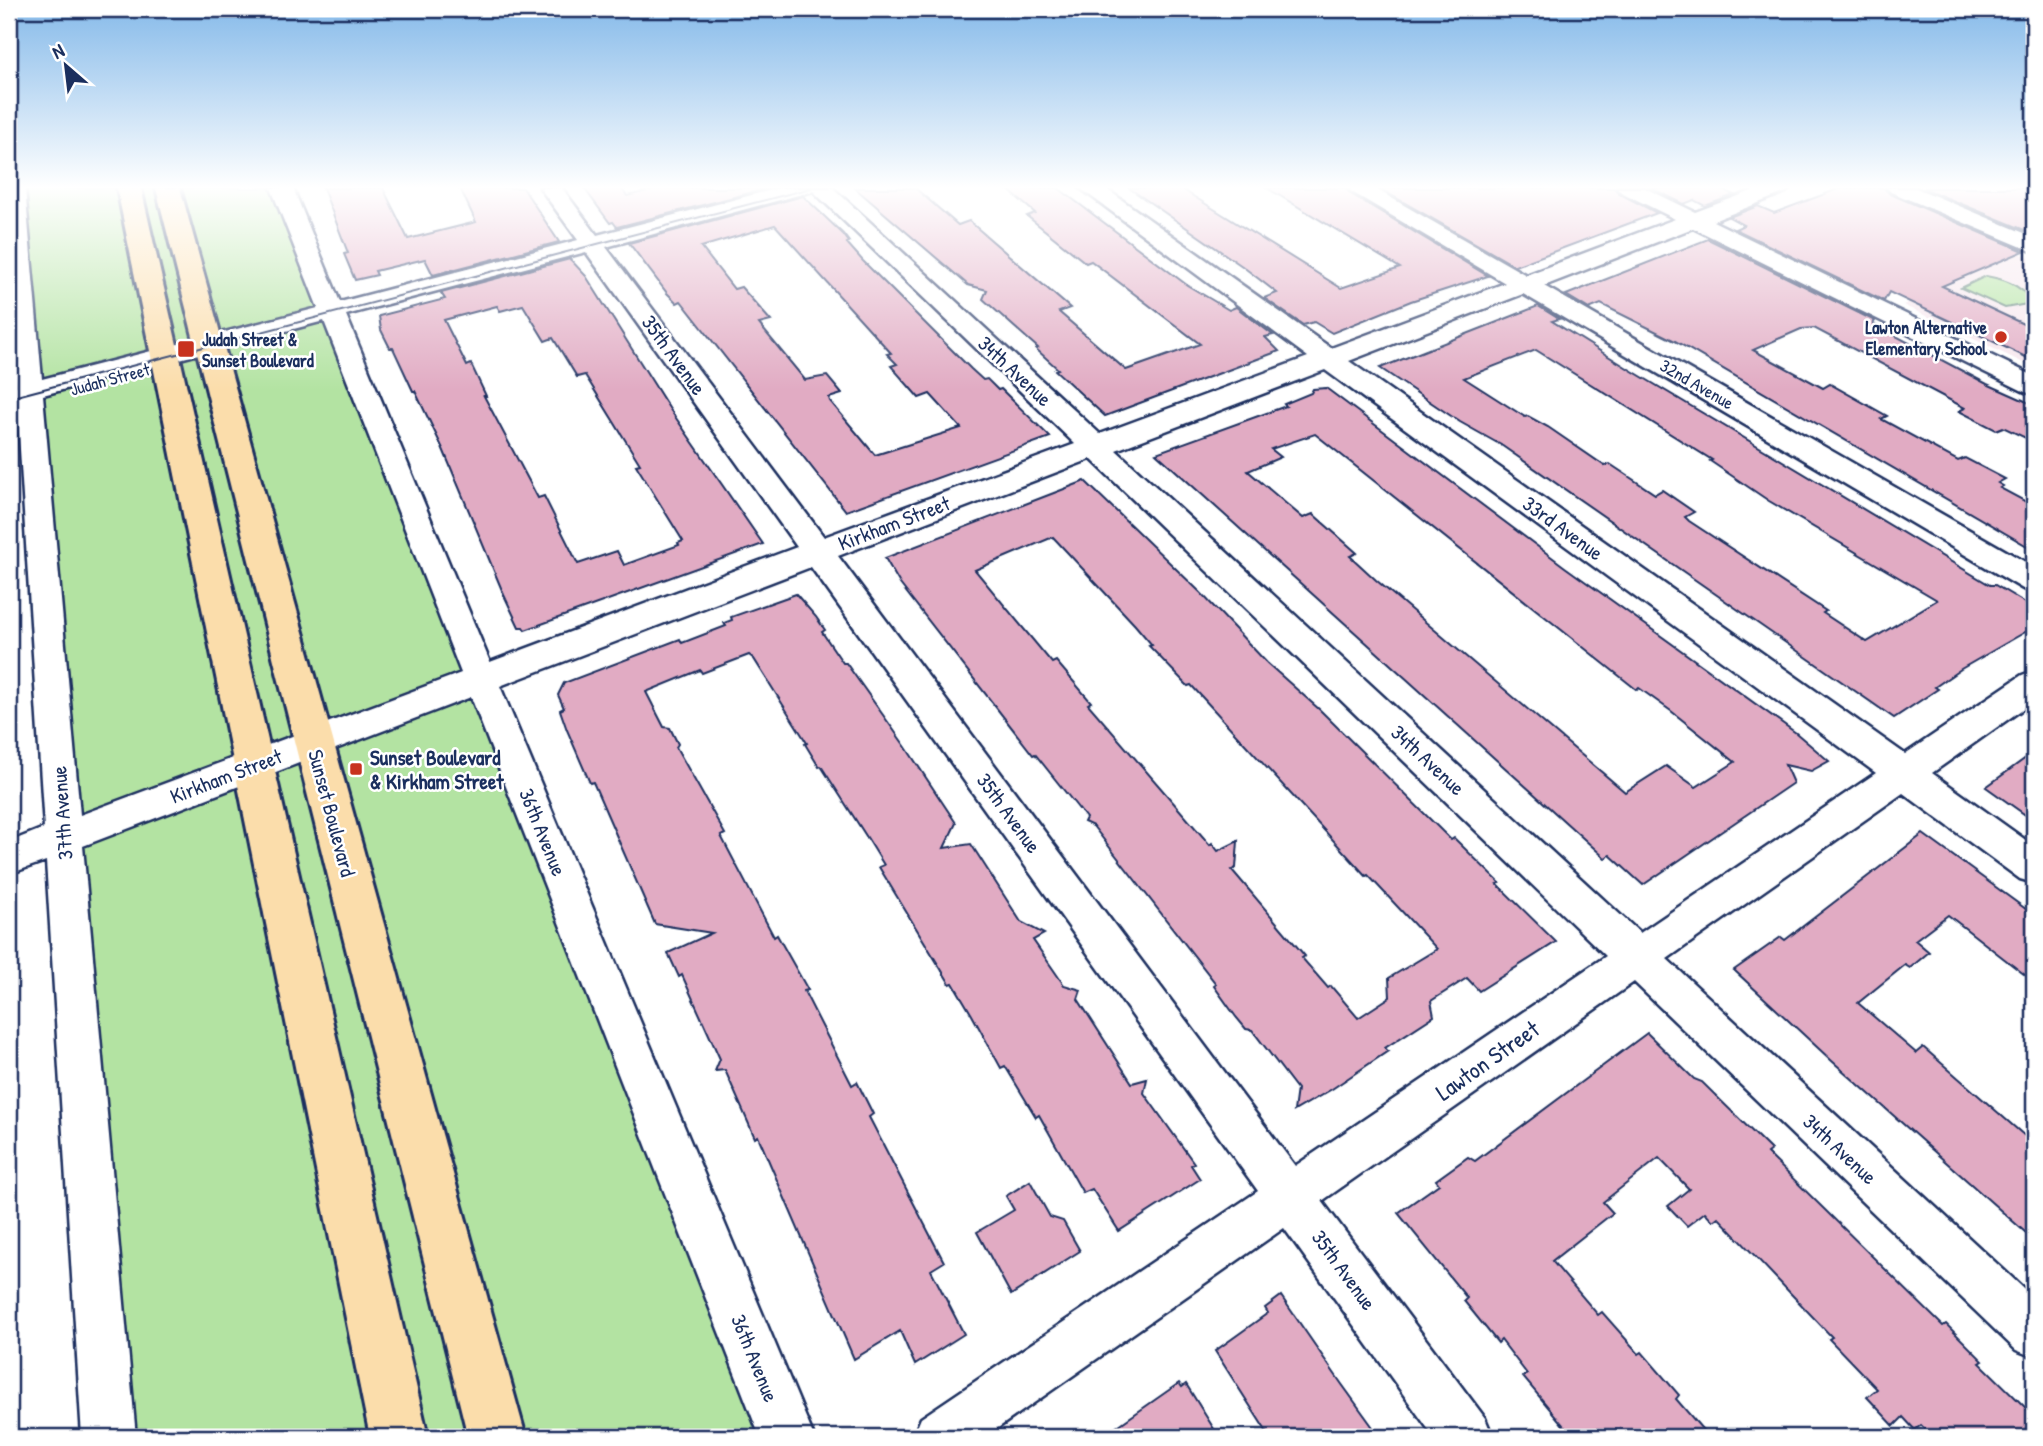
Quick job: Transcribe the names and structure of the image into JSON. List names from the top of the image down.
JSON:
{
  "streets": {
    "main road": ["Sunset Boulevard"],
    "street": [
      "35th Avenue",
      "34th Avenue",
      "Judah Street",
      "32nd Avenue",
      "Kirkham Street",
      "33rd Avenue",
      "37th Avenue",
      "36th Avenue",
      "Lawton Street"
    ]
  },
  "crossings": [
    ["35th Avenue", "Kirkham Street"],
    ["35th Avenue", "Lawton Street"],
    ["34th Avenue", "Kirkham Street"],
    ["34th Avenue", "Lawton Street"],
    ["Judah Street", "37th Avenue"],
    ["Judah Street", "Sunset Boulevard"],
    ["Judah Street", "36th Avenue"],
    ["32nd Avenue", "Kirkham Street"],
    ["Kirkham Street", "33rd Avenue"],
    ["Kirkham Street", "37th Avenue"],
    ["Kirkham Street", "Sunset Boulevard"],
    ["Kirkham Street", "36th Avenue"],
    ["33rd Avenue", "Lawton Street"]
  ],
  "places": {
    "other": ["Lawton Alternative Elementary School"],
    "transit": ["Judah Street & Sunset Boulevard", "Sunset Boulevard & Kirkham Street"]
  },
  "north": "top left"
}
